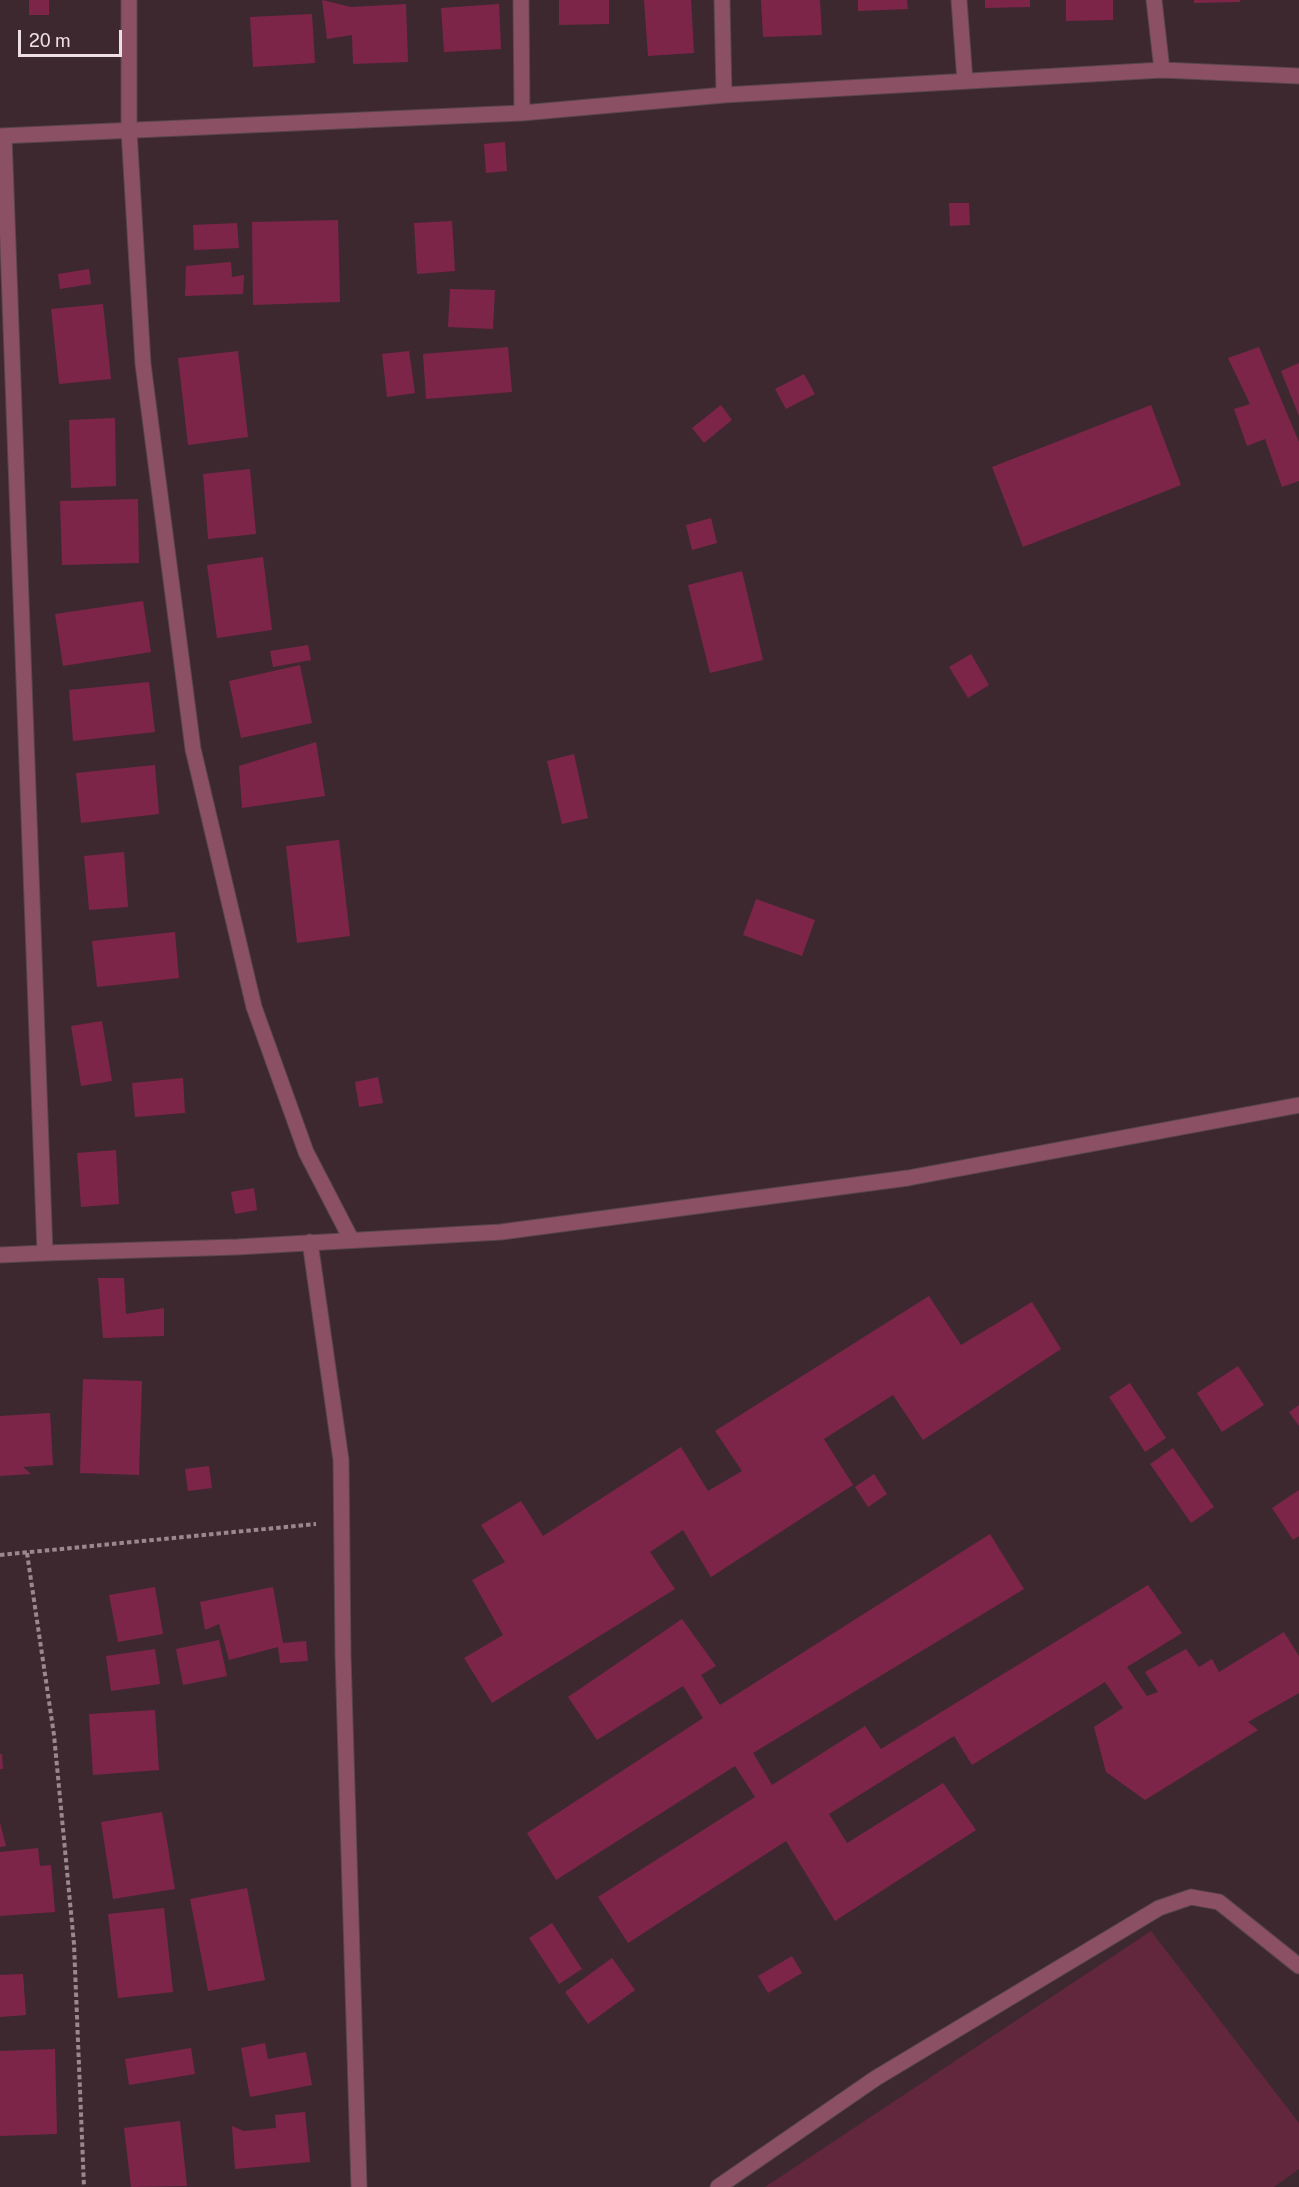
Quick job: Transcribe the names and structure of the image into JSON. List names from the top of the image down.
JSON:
{
  "scale_bar": "20 m"
}
